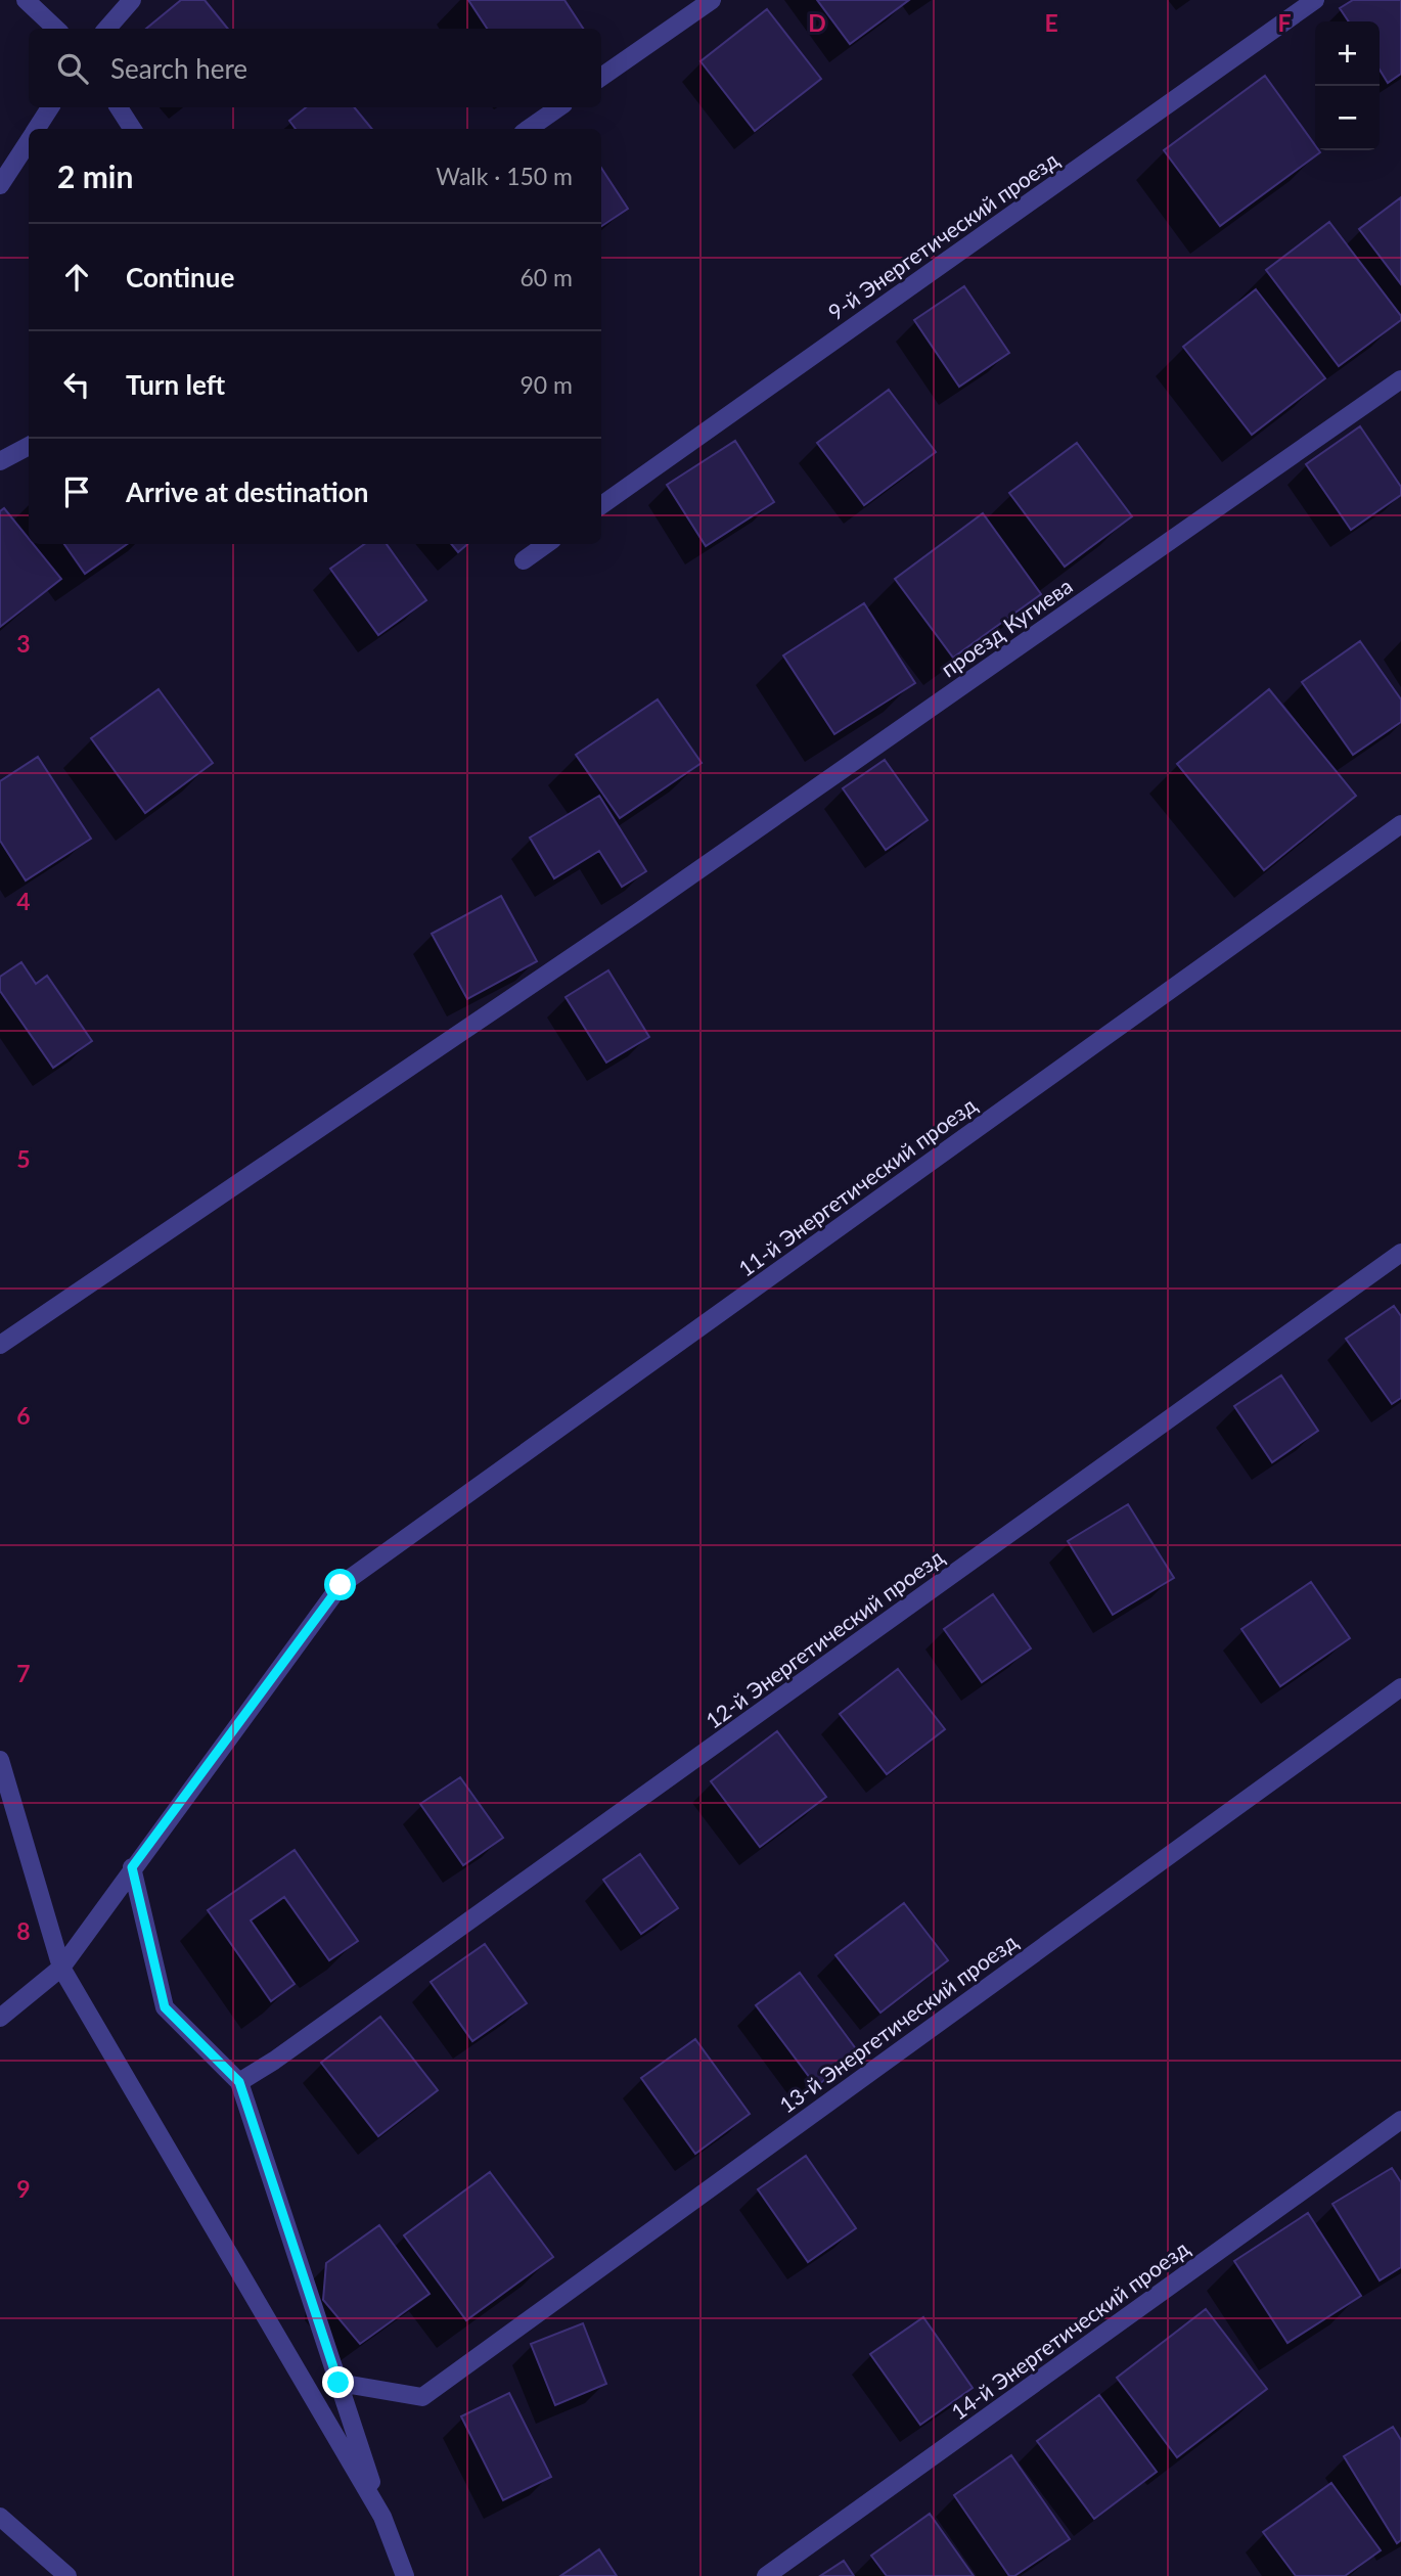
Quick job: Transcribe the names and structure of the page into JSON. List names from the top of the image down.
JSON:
{
  "streets": {
    "street": [
      "9-й Энергетический проезд",
      "проезд Кугиева",
      "11-й Энергетический проезд",
      "12-й Энергетический проезд",
      "13-й Энергетический проезд",
      "14-й Энергетический проезд"
    ]
  },
  "page": {
    "map_buttons": ["+", "−"],
    "search": "Search here",
    "heading": ["2 min", "Walk · 150 m"],
    "list": [
      ["Continue", "60 m"],
      ["Turn left", "90 m"],
      "Arrive at destination"
    ]
  },
  "grid": {
    "columns": ["D", "E", "F"],
    "rows": [
      "3",
      "4",
      "5",
      "6",
      "7",
      "8",
      "9"
    ]
  }
}
